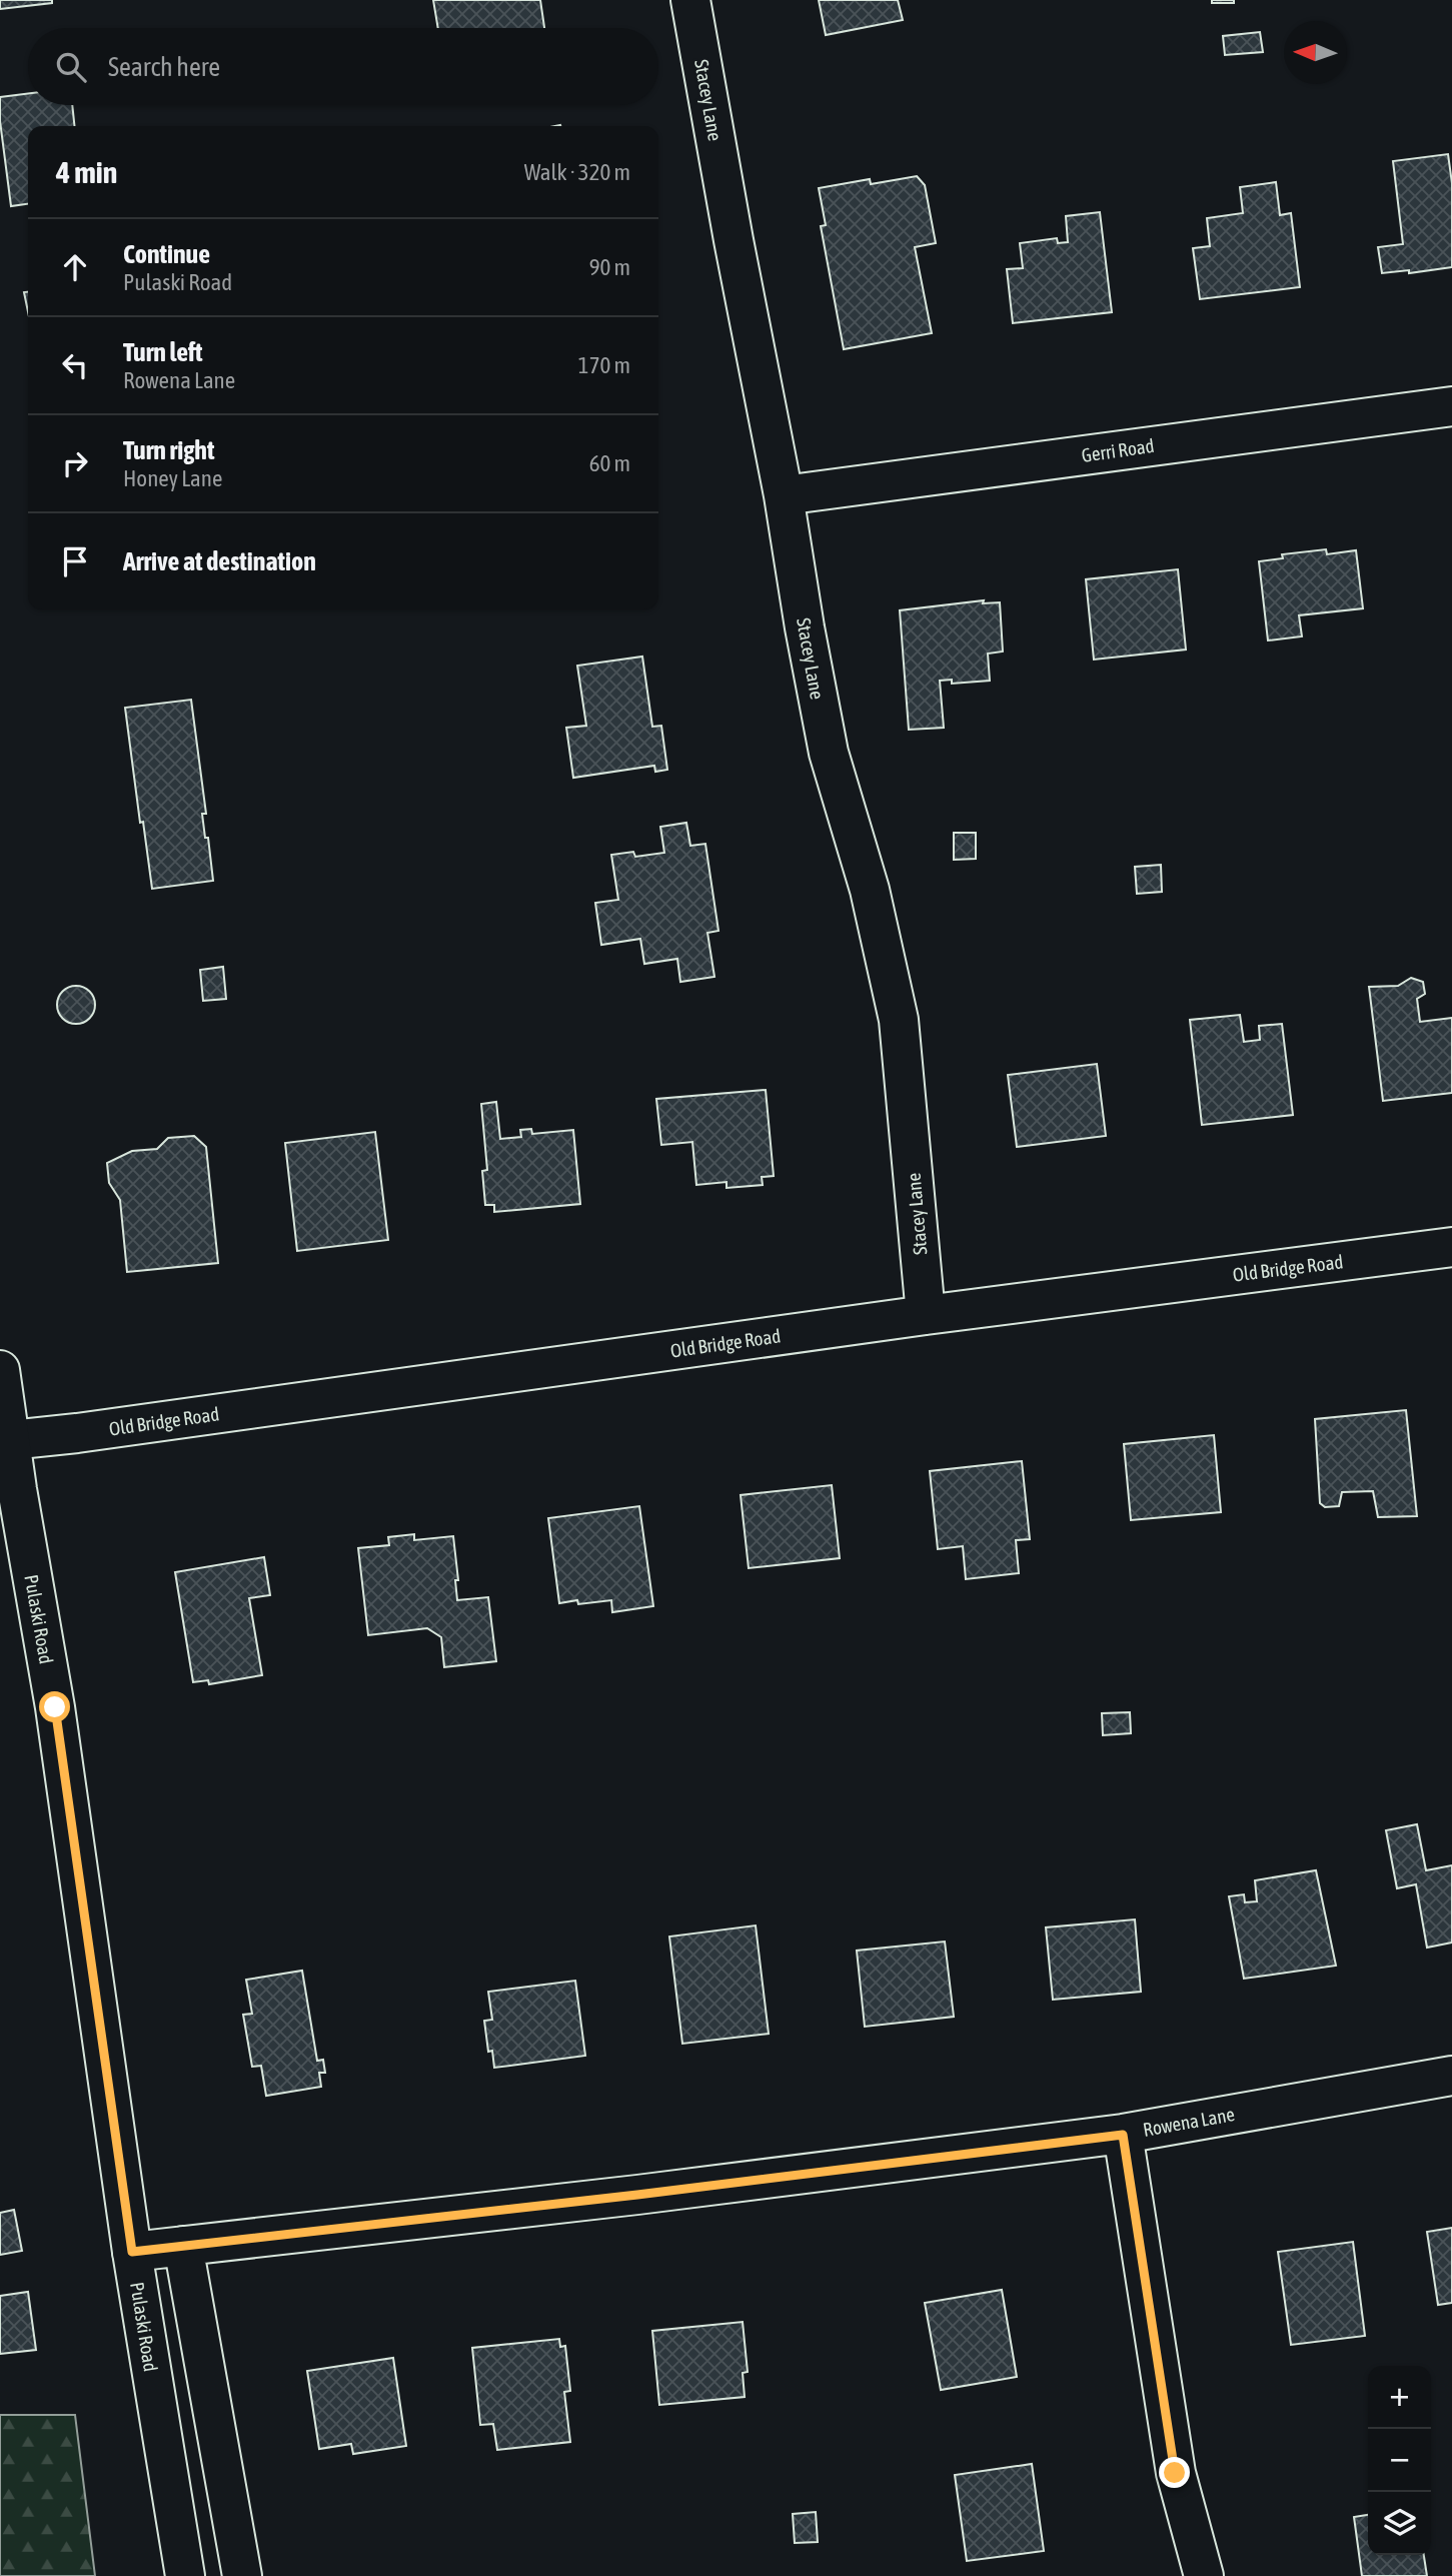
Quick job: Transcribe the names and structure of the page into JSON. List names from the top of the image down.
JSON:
{
  "streets": {
    "street": [
      "Stacey Lane",
      "Gerri Road",
      "Old Bridge Road",
      "Pulaski Road",
      "Rowena Lane"
    ]
  },
  "crossings": [
    ["Stacey Lane", "Gerri Road"],
    ["Stacey Lane", "Old Bridge Road"],
    ["Old Bridge Road", "Pulaski Road"],
    ["Pulaski Road", "Rowena Lane"]
  ],
  "north": "left",
  "page": {
    "search": "Search here",
    "heading": ["4 min", "Walk · 320 m"],
    "list": [
      ["Continue", "Pulaski Road", "90 m"],
      ["Turn left", "Rowena Lane", "170 m"],
      ["Turn right", "Honey Lane", "60 m"],
      "Arrive at destination"
    ],
    "map_buttons": ["+", "−"]
  }
}
